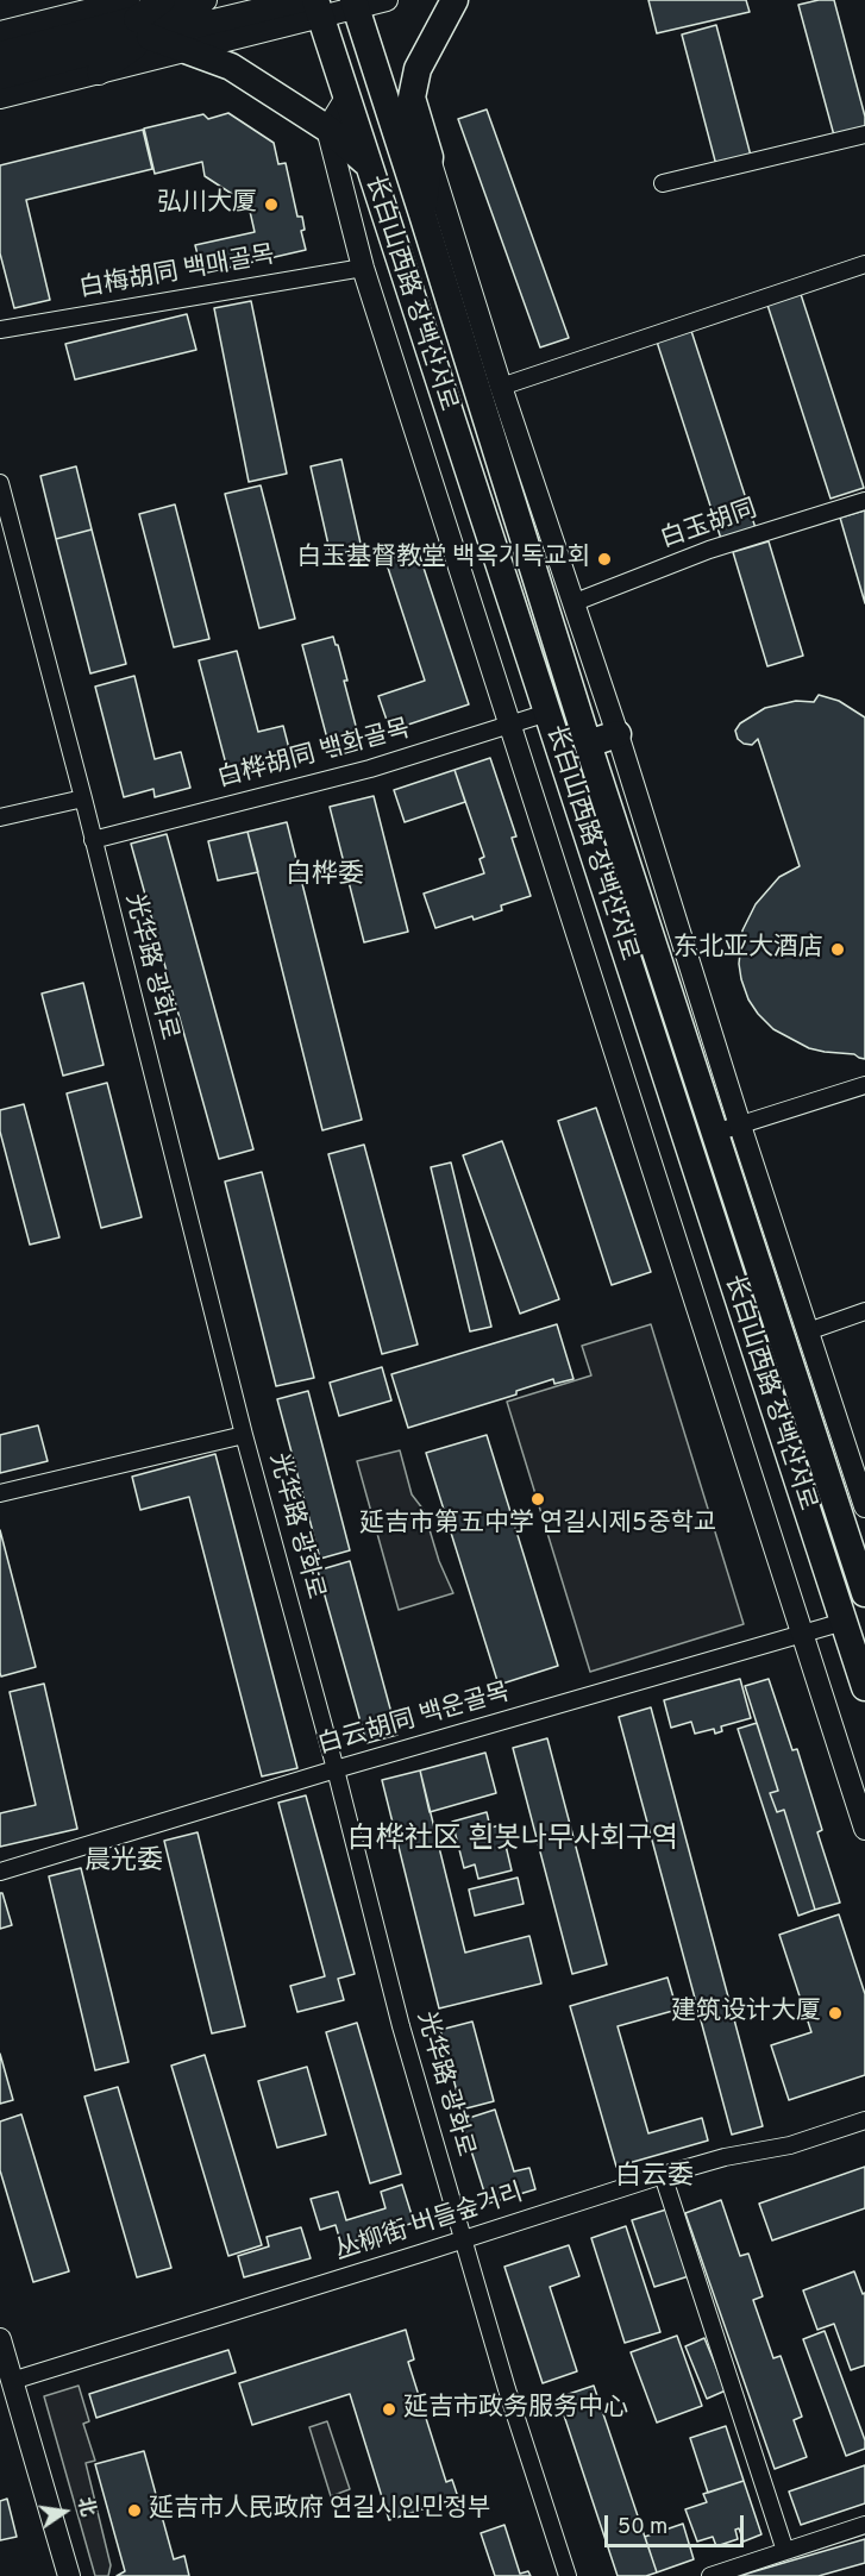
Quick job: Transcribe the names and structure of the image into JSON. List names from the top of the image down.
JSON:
{
  "streets": {
    "main road": ["长白山西路 장백산서로"],
    "street": [
      "白梅胡同 백매골목",
      "白玉胡同",
      "白桦胡同 백화골목",
      "光华路 광화로",
      "白云胡同 백운골목",
      "丛柳街 버들숲거리"
    ]
  },
  "crossings": [
    ["长白山西路 장백산서로", "白桦胡同 백화골목"],
    ["长白山西路 장백산서로", "白云胡同 백운골목"],
    ["白桦胡同 백화골목", "光华路 광화로"],
    ["光华路 광화로", "白云胡同 백운골목"],
    ["光华路 광화로", "丛柳街 버들숲거리"]
  ],
  "districts": [
    "白桦委",
    "白桦社区 흰봇나무사회구역",
    "晨光委",
    "白云委"
  ],
  "places": [
    "弘川大厦",
    "白玉基督教堂 백옥기독교회",
    "东北亚大酒店",
    "延吉市第五中学 연길시제5중학교",
    "建筑设计大厦",
    "延吉市政务服务中心",
    "延吉市人民政府 연길시인민정부"
  ],
  "scale_bar": "50 m",
  "north": "right"
}
